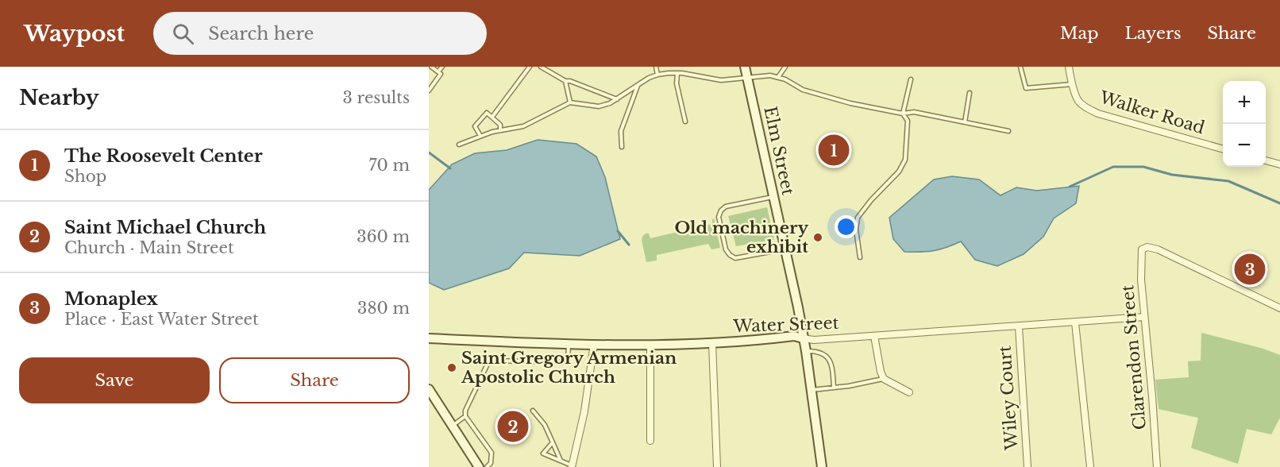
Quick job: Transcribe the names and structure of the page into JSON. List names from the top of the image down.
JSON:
{
  "streets": {
    "street": [
      "Walker Road",
      "Elm Street",
      "Water Street",
      "Clarendon Street",
      "Wiley Court"
    ]
  },
  "crossings": [
    ["Elm Street", "Water Street"],
    ["Water Street", "Clarendon Street"],
    ["Water Street", "Wiley Court"]
  ],
  "places": ["Old machinery exhibit", "Saint Gregory Armenian Apostolic Church"],
  "page": {
    "header": "Waypost",
    "search": "Search here",
    "nav": ["Map", "Layers", "Share"],
    "heading": ["Nearby", "3 results"],
    "map_buttons": ["+", "−"],
    "list": [
      {
        "mark": "1",
        "name": "The Roosevelt Center",
        "note": "Shop",
        "value": "70 m"
      },
      {
        "mark": "2",
        "name": "Saint Michael Church",
        "note": "Church · Main Street",
        "value": "360 m"
      },
      {
        "mark": "3",
        "name": "Monaplex",
        "note": "Place · East Water Street",
        "value": "380 m"
      }
    ],
    "pins": ["1", "3", "2"],
    "buttons": ["Save", "Share"]
  }
}
